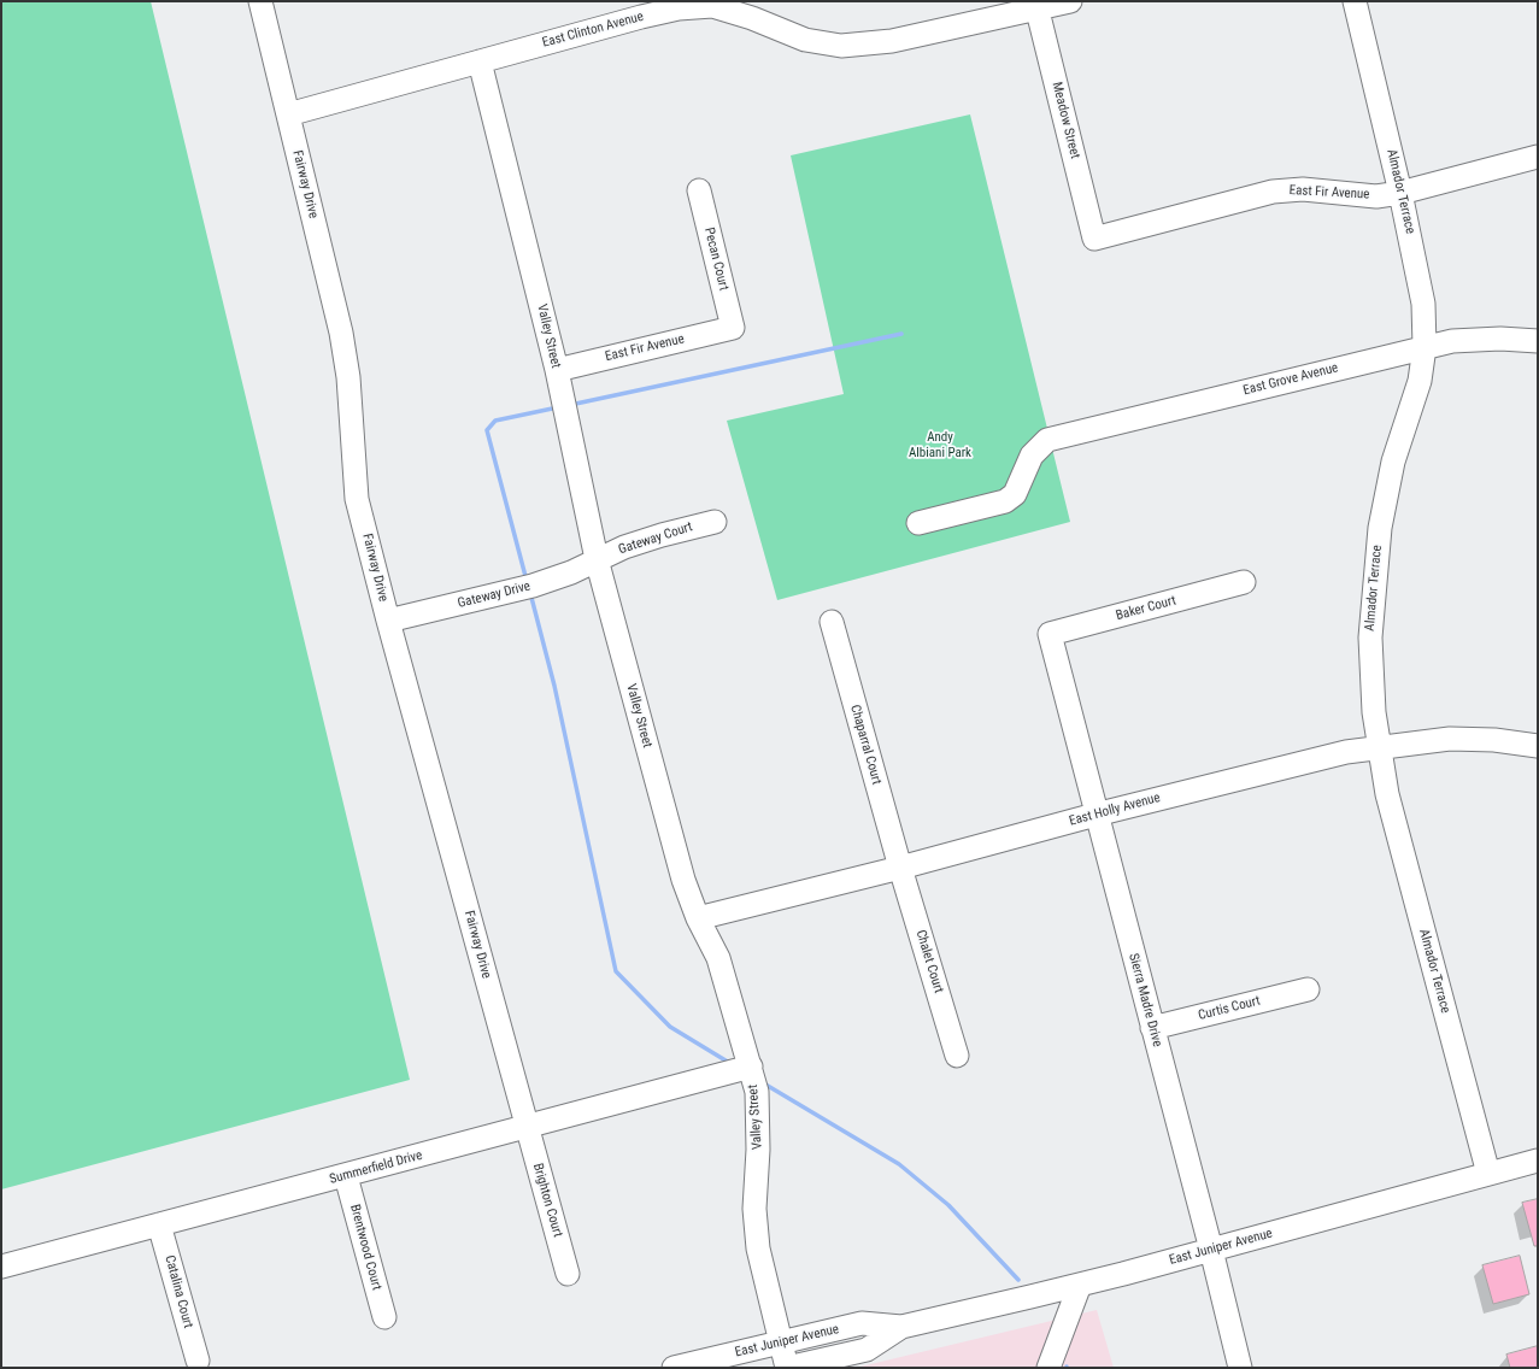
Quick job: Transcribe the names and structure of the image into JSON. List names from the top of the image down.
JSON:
{
  "streets": {
    "street": [
      "East Clinton Avenue",
      "Meadow Street",
      "Fairway Drive",
      "Almador Terrace",
      "East Fir Avenue",
      "Pecan Court",
      "Valley Street",
      "East Grove Avenue",
      "Gateway Court",
      "Gateway Drive",
      "Baker Court",
      "Chaparral Court",
      "East Holly Avenue",
      "Chalet Court",
      "Sierra Madre Drive",
      "Curtis Court",
      "Summerfield Drive",
      "Brighton Court",
      "Brentwood Court",
      "East Juniper Avenue",
      "Catalina Court"
    ]
  },
  "crossings": [
    ["East Clinton Avenue", "Meadow Street"],
    ["East Clinton Avenue", "Fairway Drive"],
    ["East Clinton Avenue", "Valley Street"],
    ["Meadow Street", "East Fir Avenue"],
    ["Fairway Drive", "Gateway Drive"],
    ["Fairway Drive", "Summerfield Drive"],
    ["Fairway Drive", "Brighton Court"],
    ["Almador Terrace", "East Fir Avenue"],
    ["Almador Terrace", "East Grove Avenue"],
    ["Almador Terrace", "East Holly Avenue"],
    ["Almador Terrace", "East Juniper Avenue"],
    ["East Fir Avenue", "Pecan Court"],
    ["East Fir Avenue", "Valley Street"],
    ["Valley Street", "Gateway Court"],
    ["Valley Street", "Gateway Drive"],
    ["Valley Street", "East Holly Avenue"],
    ["Valley Street", "Summerfield Drive"],
    ["Valley Street", "East Juniper Avenue"],
    ["Gateway Court", "Gateway Drive"],
    ["Baker Court", "Sierra Madre Drive"],
    ["Chaparral Court", "East Holly Avenue"],
    ["Chaparral Court", "Chalet Court"],
    ["East Holly Avenue", "Chalet Court"],
    ["East Holly Avenue", "Sierra Madre Drive"],
    ["Sierra Madre Drive", "Curtis Court"],
    ["Sierra Madre Drive", "East Juniper Avenue"],
    ["Summerfield Drive", "Brighton Court"],
    ["Summerfield Drive", "Brentwood Court"],
    ["Summerfield Drive", "Catalina Court"]
  ],
  "parks": ["Andy Albiani Park"]
}
